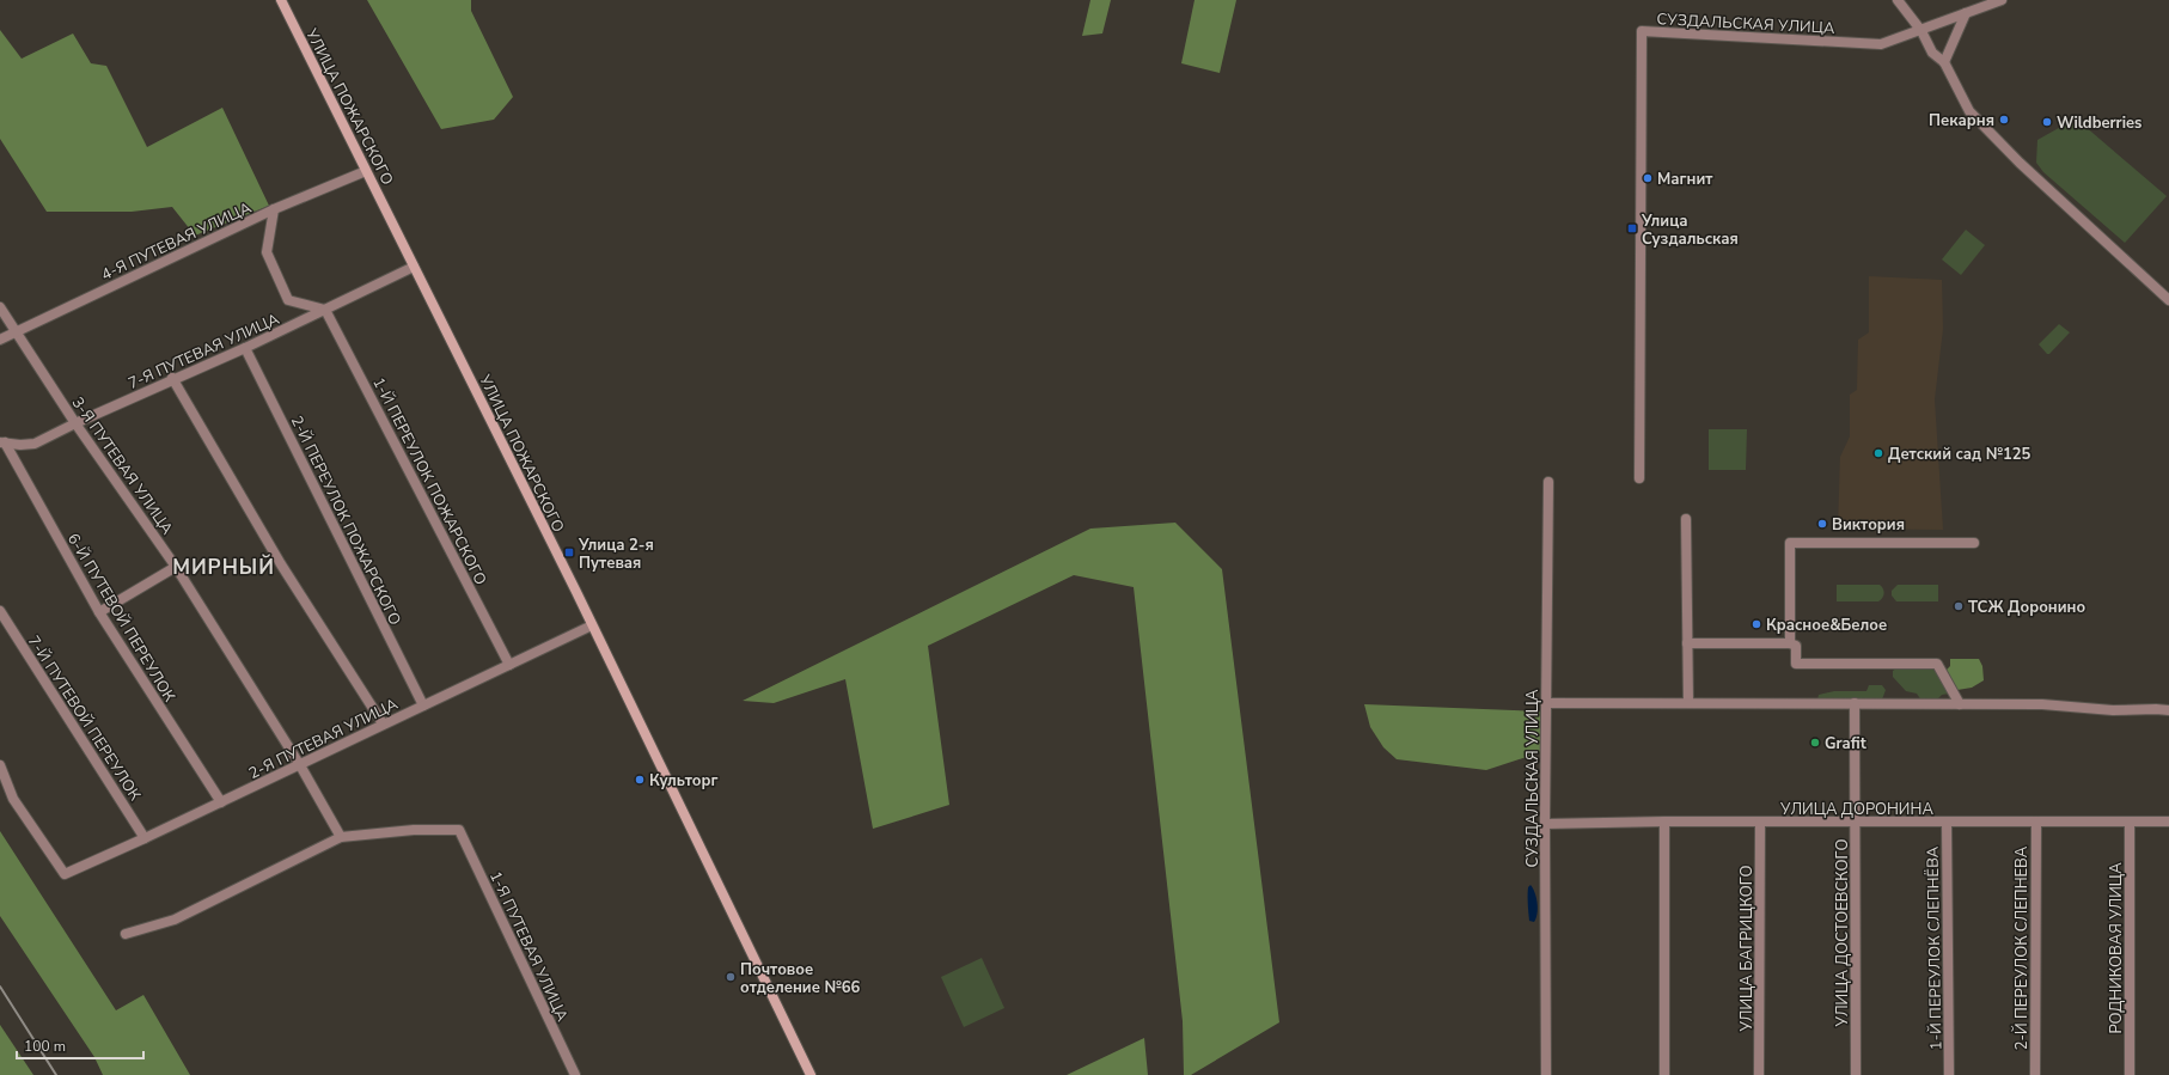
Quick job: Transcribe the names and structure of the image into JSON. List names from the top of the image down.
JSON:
{
  "streets": {
    "street": [
      "СУЗДАЛЬСКАЯ УЛИЦА",
      "УЛИЦА ПОЖАРСКОГО",
      "4-Я ПУТЕВАЯ УЛИЦА",
      "7-Я ПУТЕВАЯ УЛИЦА",
      "3-Я ПУТЕВАЯ УЛИЦА",
      "1-Й ПЕРЕУЛОК ПОЖАРСКОГО",
      "2-Й ПЕРЕУЛОК ПОЖАРСКОГО",
      "6-Й ПУТЕВОЙ ПЕРЕУЛОК",
      "7-Й ПУТЕВОЙ ПЕРЕУЛОК",
      "2-Я ПУТЕВАЯ УЛИЦА",
      "УЛИЦА ДОРОНИНА",
      "УЛИЦА ДОСТОЕВСКОГО",
      "1-Я ПУТЕВАЯ УЛИЦА",
      "УЛИЦА БАГРИЦКОГО",
      "1-Й ПЕРЕУЛОК СЛЕПНЁВА",
      "2-Й ПЕРЕУЛОК СЛЕПНЕВА",
      "РОДНИКОВАЯ УЛИЦА"
    ]
  },
  "crossings": [
    ["СУЗДАЛЬСКАЯ УЛИЦА", "УЛИЦА ДОРОНИНА"],
    ["УЛИЦА ПОЖАРСКОГО", "4-Я ПУТЕВАЯ УЛИЦА"],
    ["УЛИЦА ПОЖАРСКОГО", "7-Я ПУТЕВАЯ УЛИЦА"],
    ["УЛИЦА ПОЖАРСКОГО", "2-Я ПУТЕВАЯ УЛИЦА"],
    ["4-Я ПУТЕВАЯ УЛИЦА", "3-Я ПУТЕВАЯ УЛИЦА"],
    ["7-Я ПУТЕВАЯ УЛИЦА", "3-Я ПУТЕВАЯ УЛИЦА"],
    ["7-Я ПУТЕВАЯ УЛИЦА", "1-Й ПЕРЕУЛОК ПОЖАРСКОГО"],
    ["7-Я ПУТЕВАЯ УЛИЦА", "2-Й ПЕРЕУЛОК ПОЖАРСКОГО"],
    ["7-Я ПУТЕВАЯ УЛИЦА", "6-Й ПУТЕВОЙ ПЕРЕУЛОК"],
    ["3-Я ПУТЕВАЯ УЛИЦА", "2-Я ПУТЕВАЯ УЛИЦА"],
    ["3-Я ПУТЕВАЯ УЛИЦА", "1-Я ПУТЕВАЯ УЛИЦА"],
    ["1-Й ПЕРЕУЛОК ПОЖАРСКОГО", "2-Я ПУТЕВАЯ УЛИЦА"],
    ["2-Й ПЕРЕУЛОК ПОЖАРСКОГО", "2-Я ПУТЕВАЯ УЛИЦА"],
    ["6-Й ПУТЕВОЙ ПЕРЕУЛОК", "2-Я ПУТЕВАЯ УЛИЦА"],
    ["7-Й ПУТЕВОЙ ПЕРЕУЛОК", "2-Я ПУТЕВАЯ УЛИЦА"],
    ["УЛИЦА ДОРОНИНА", "УЛИЦА ДОСТОЕВСКОГО"],
    ["УЛИЦА ДОРОНИНА", "УЛИЦА БАГРИЦКОГО"],
    ["УЛИЦА ДОРОНИНА", "1-Й ПЕРЕУЛОК СЛЕПНЁВА"],
    ["УЛИЦА ДОРОНИНА", "2-Й ПЕРЕУЛОК СЛЕПНЕВА"],
    ["УЛИЦА ДОРОНИНА", "РОДНИКОВАЯ УЛИЦА"]
  ],
  "districts": ["МИРНЫЙ"],
  "places": {
    "other": [
      "Пекарня",
      "Wildberries",
      "Магнит",
      "Детский сад №125",
      "Виктория",
      "ТСЖ Доронино",
      "Красное&Белое",
      "Grafit",
      "Культорг",
      "Почтовое отделение №66"
    ],
    "transit": ["Улица Суздальская", "Улица 2-я Путевая"]
  },
  "scale_bar": "100 m"
}
